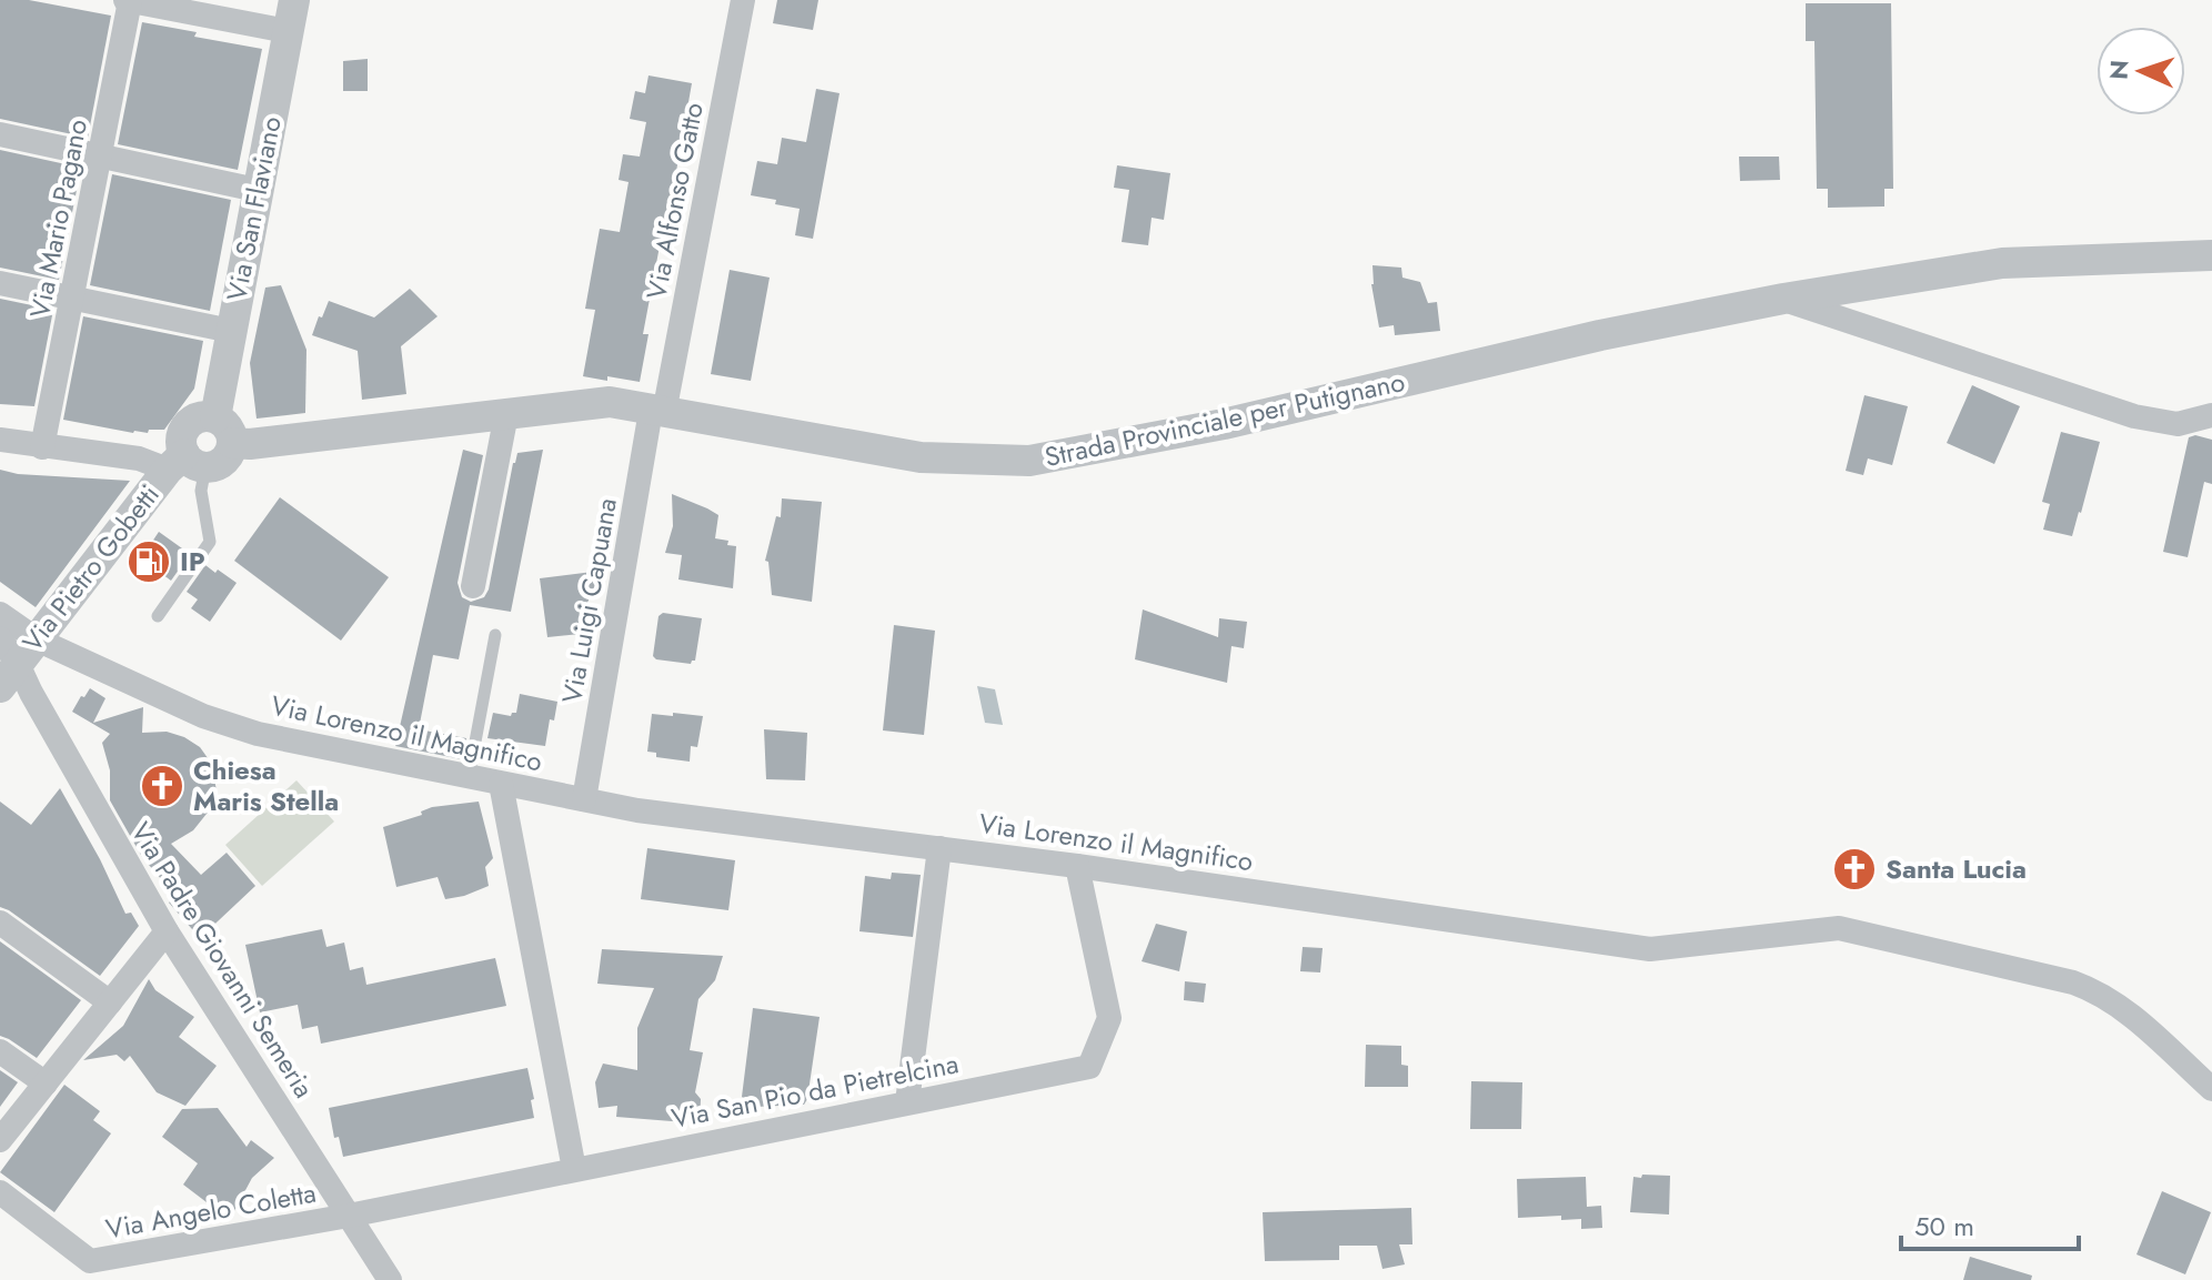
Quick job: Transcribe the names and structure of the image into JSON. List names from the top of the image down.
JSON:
{
  "streets": {
    "street": [
      "Via Alfonso Gatto",
      "Via San Flaviano",
      "Via Mario Pagano",
      "Strada Provinciale per Putignano",
      "Via Pietro Gobetti",
      "Via Luigi Capuana",
      "Via Lorenzo il Magnifico",
      "Via Padre Giovanni Semeria",
      "Via San Pio da Pietrelcina",
      "Via Angelo Coletta"
    ]
  },
  "crossings": [
    ["Via Alfonso Gatto", "Strada Provinciale per Putignano"],
    ["Via Alfonso Gatto", "Via Luigi Capuana"],
    ["Via San Flaviano", "Strada Provinciale per Putignano"],
    ["Via San Flaviano", "Via Pietro Gobetti"],
    ["Strada Provinciale per Putignano", "Via Pietro Gobetti"],
    ["Strada Provinciale per Putignano", "Via Luigi Capuana"],
    ["Via Pietro Gobetti", "Via Lorenzo il Magnifico"],
    ["Via Pietro Gobetti", "Via Padre Giovanni Semeria"],
    ["Via Luigi Capuana", "Via Lorenzo il Magnifico"],
    ["Via Lorenzo il Magnifico", "Via Padre Giovanni Semeria"],
    ["Via Lorenzo il Magnifico", "Via San Pio da Pietrelcina"],
    ["Via Padre Giovanni Semeria", "Via San Pio da Pietrelcina"],
    ["Via Padre Giovanni Semeria", "Via Angelo Coletta"],
    ["Via San Pio da Pietrelcina", "Via Angelo Coletta"]
  ],
  "places": {
    "fuel station": ["IP"],
    "church": ["Chiesa Maris Stella", "Santa Lucia"]
  },
  "scale_bar": "50 m",
  "north": "left"
}
